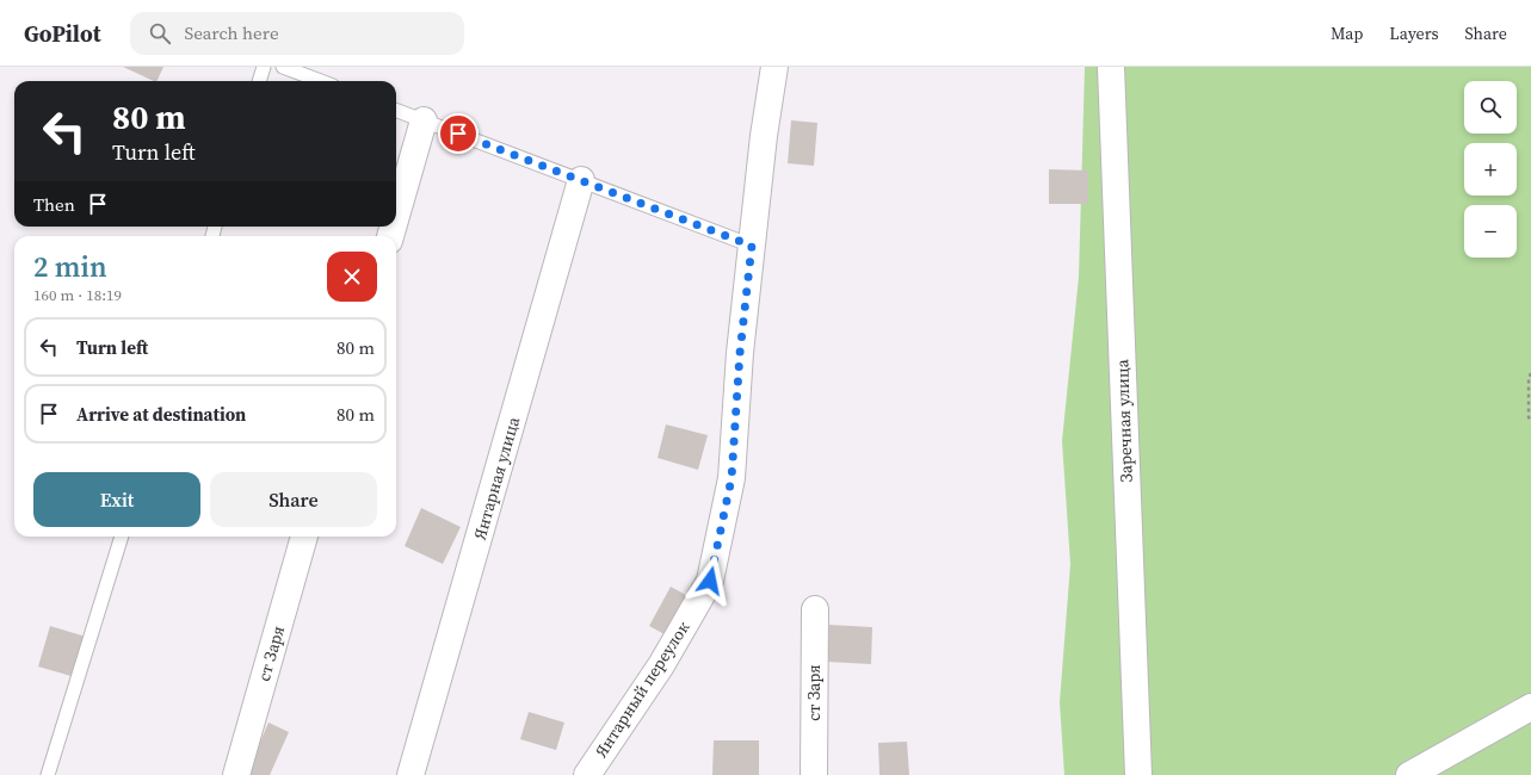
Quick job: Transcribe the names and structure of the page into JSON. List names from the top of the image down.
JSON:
{
  "streets": {
    "street": [
      "Заречная улица",
      "Янтарная улица",
      "ст Заря",
      "Янтарный переулок"
    ]
  },
  "page": {
    "header": "GoPilot",
    "search": "Search here",
    "nav": ["Map", "Layers", "Share"],
    "map_buttons": ["+", "−"],
    "turn": ["80 m", "Turn left"],
    "then": "Then",
    "heading": ["2 min", "160 m · 18:19"],
    "list": [
      {
        "name": "Turn left",
        "value": "80 m"
      },
      {
        "name": "Arrive at destination",
        "value": "80 m"
      }
    ],
    "buttons": ["Exit", "Share"]
  }
}
